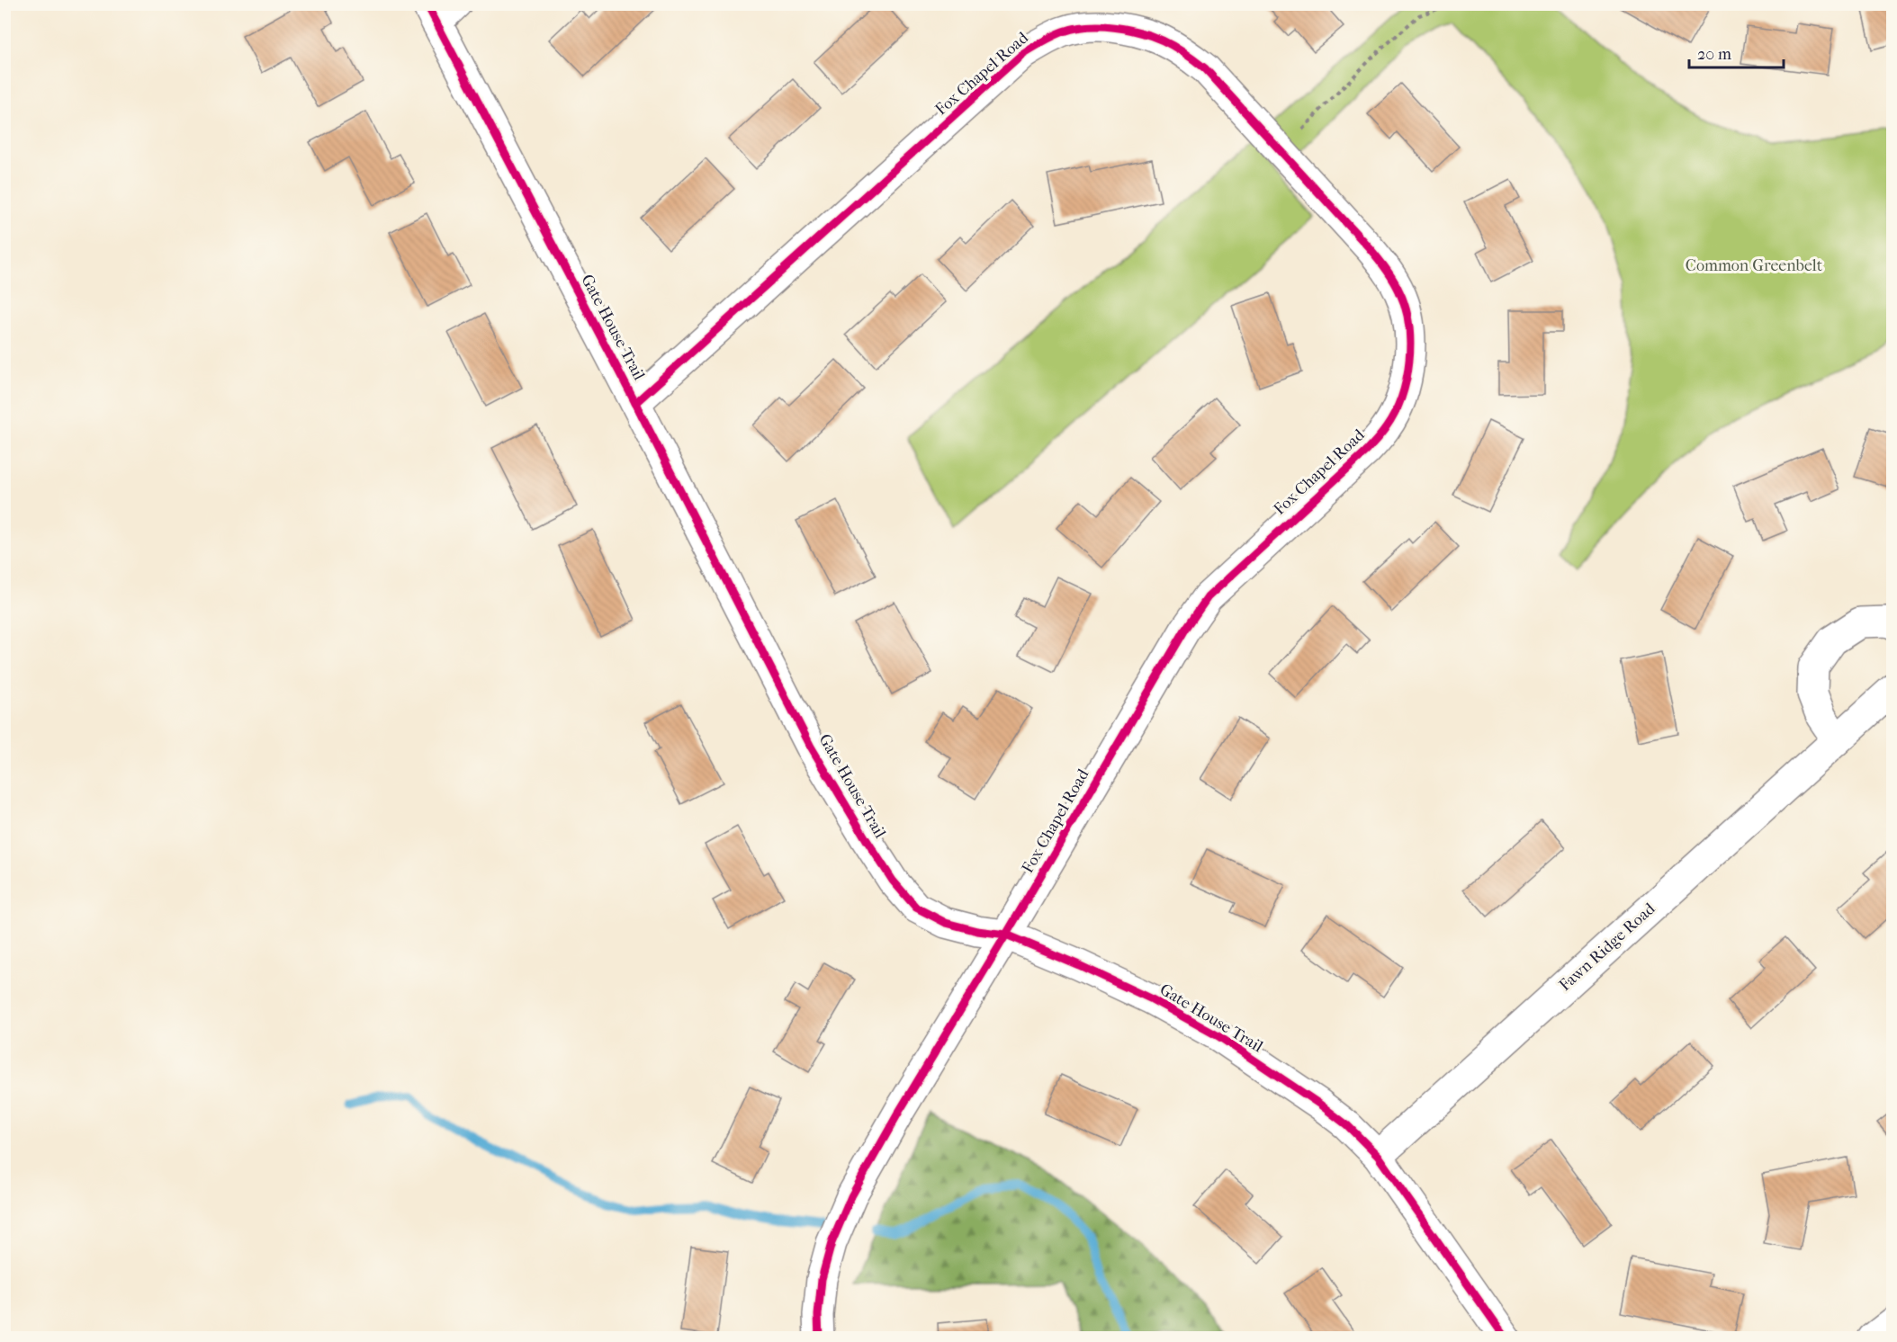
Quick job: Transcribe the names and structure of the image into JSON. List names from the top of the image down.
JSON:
{
  "streets": {
    "street": ["Fox Chapel Road", "Gate House Trail", "Fawn Ridge Road"]
  },
  "crossings": [
    ["Fox Chapel Road", "Gate House Trail"],
    ["Gate House Trail", "Fawn Ridge Road"]
  ],
  "parks": ["Common Greenbelt"],
  "scale_bar": "20 m"
}
